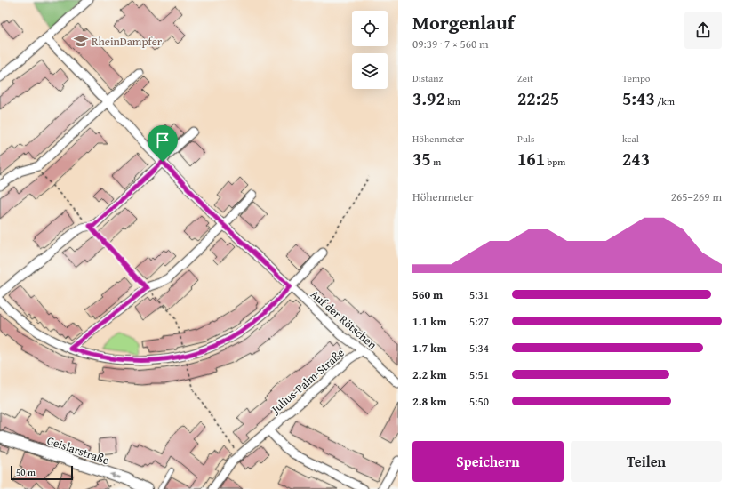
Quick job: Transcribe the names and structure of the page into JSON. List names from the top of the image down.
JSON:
{
  "streets": {
    "street": ["Auf der Rötschen", "Julius-Palm-Straße", "Geislarstraße"]
  },
  "crossings": [
    ["Auf der Rötschen", "Julius-Palm-Straße"]
  ],
  "one_way": ["Geislarstraße"],
  "places": {
    "school or university": ["RheinDampfer"]
  },
  "scale_bar": "50 m",
  "page": {
    "heading": ["Morgenlauf", "09:39 · 7 × 560 m"],
    "stats": [
      ["Distanz", "3.92 km"],
      ["Zeit", "22:25"],
      ["Tempo", "5:43 /km"],
      ["Höhenmeter", "35 m"],
      ["Puls", "161 bpm"],
      ["kcal", "243"]
    ],
    "chart": ["Höhenmeter", "265–269 m"],
    "list": [
      {
        "name": "560 m",
        "note": "5:31"
      },
      {
        "name": "1.1 km",
        "note": "5:27"
      },
      {
        "name": "1.7 km",
        "note": "5:34"
      },
      {
        "name": "2.2 km",
        "note": "5:51"
      },
      {
        "name": "2.8 km",
        "note": "5:50"
      }
    ],
    "buttons": ["Speichern", "Teilen"],
    "scale": "50 m"
  }
}
